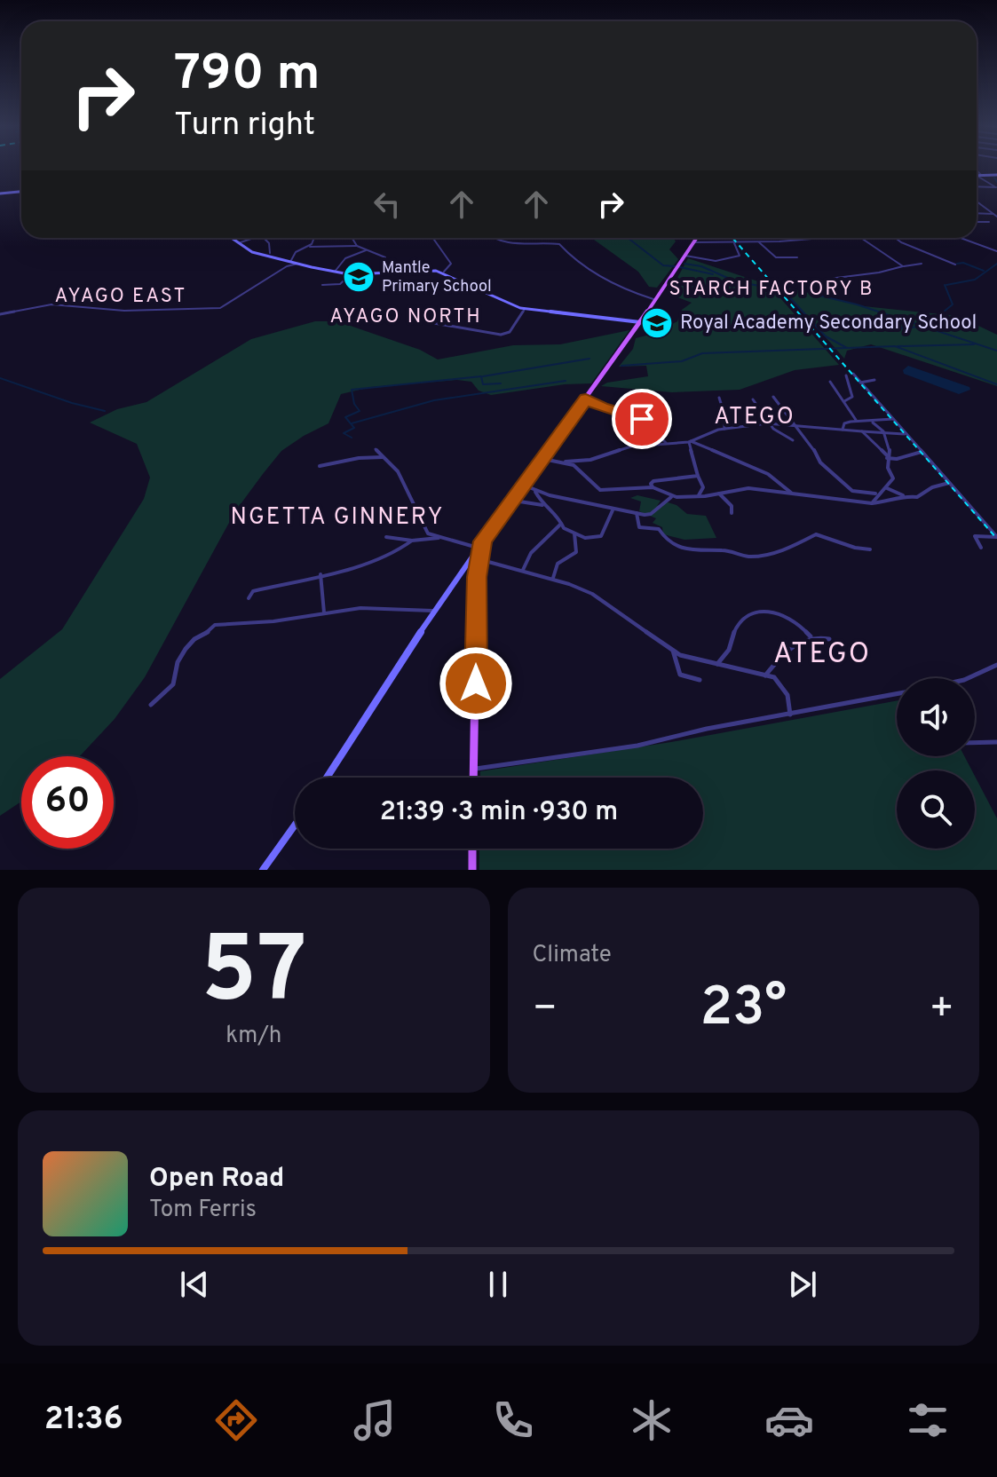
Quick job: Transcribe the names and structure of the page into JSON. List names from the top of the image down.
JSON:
{
  "districts": [
    "STARCH FACTORY B",
    "AYAGO EAST",
    "AYAGO NORTH",
    "ATEGO",
    "NGETTA GINNERY",
    "ATEGO"
  ],
  "places": {
    "school or university": ["Mantle Primary School", "Royal Academy Secondary School"]
  },
  "page": {
    "turn": ["790 m", "Turn right"],
    "limit": "60",
    "trip": "21:39 · 3 min · 930 m",
    "tile": [
      ["57", "km/h"],
      "Climate"
    ],
    "heat": ["−", "23°", "+"],
    "song": ["Open Road", "Tom Ferris"],
    "tabs": "21:36"
  }
}
